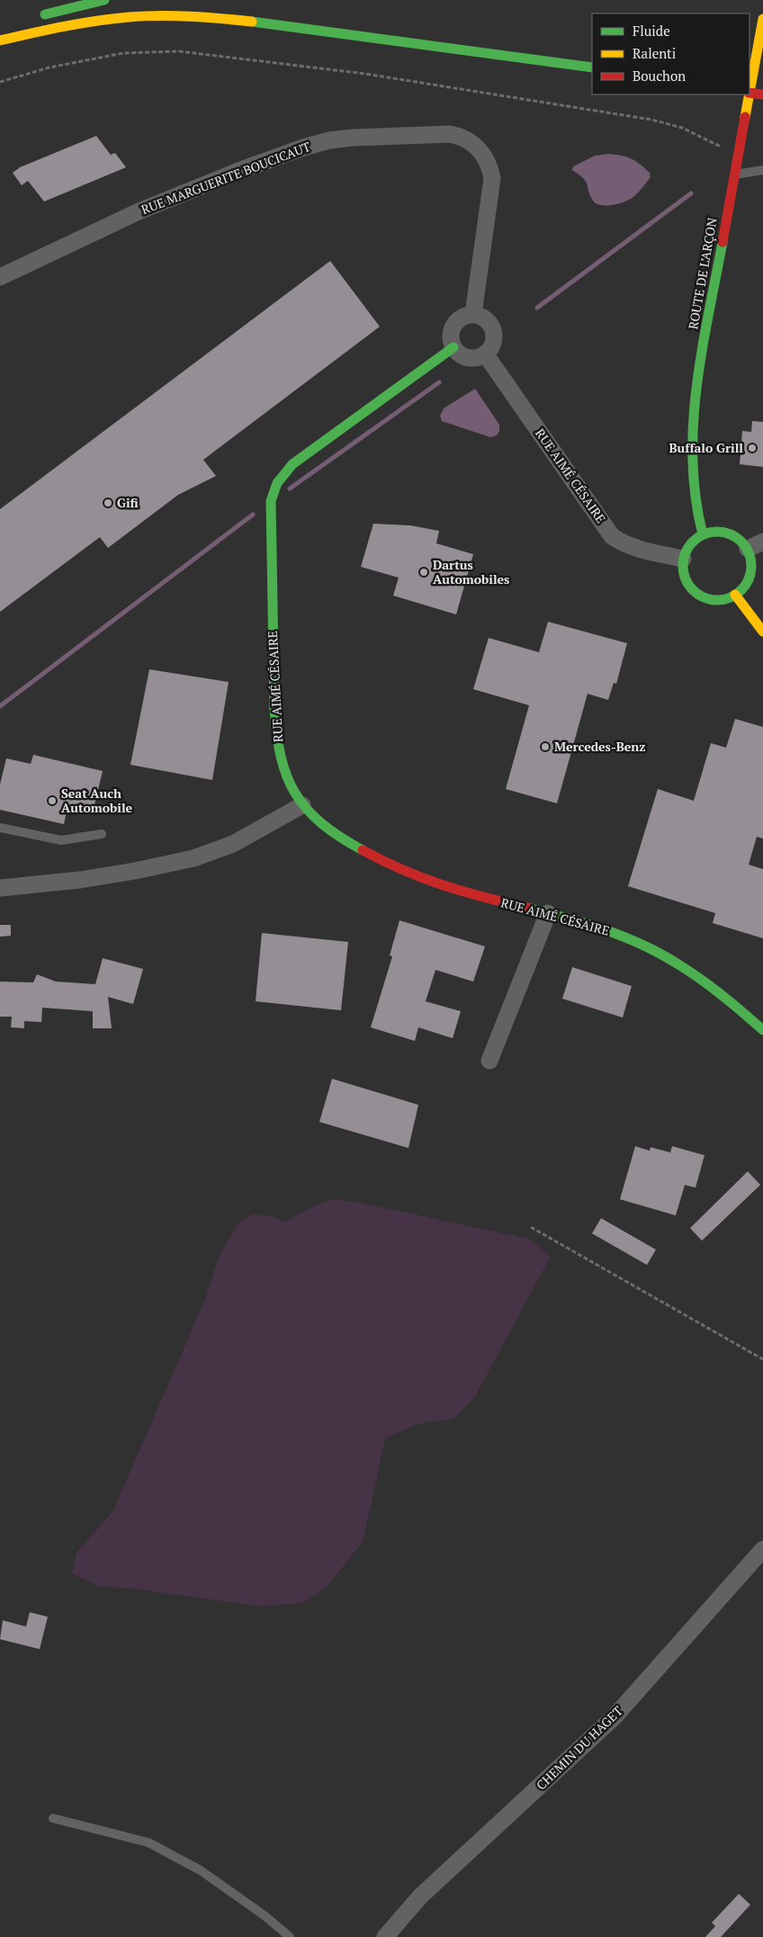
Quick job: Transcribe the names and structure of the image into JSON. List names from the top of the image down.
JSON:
{
  "streets": {
    "main road": ["ROUTE DE L’ARÇON", "RUE AIMÉ CÉSAIRE"],
    "street": ["RUE MARGUERITE BOUCICAUT", "CHEMIN DU HAGET"]
  },
  "crossings": [
    ["RUE MARGUERITE BOUCICAUT", "RUE AIMÉ CÉSAIRE"],
    ["ROUTE DE L’ARÇON", "RUE AIMÉ CÉSAIRE"]
  ],
  "places": [
    "Buffalo Grill",
    "Gifi",
    "Dartus Automobiles",
    "Mercedes-Benz",
    "Seat Auch Automobile"
  ],
  "legend": ["Fluide", "Ralenti", "Bouchon"]
}
